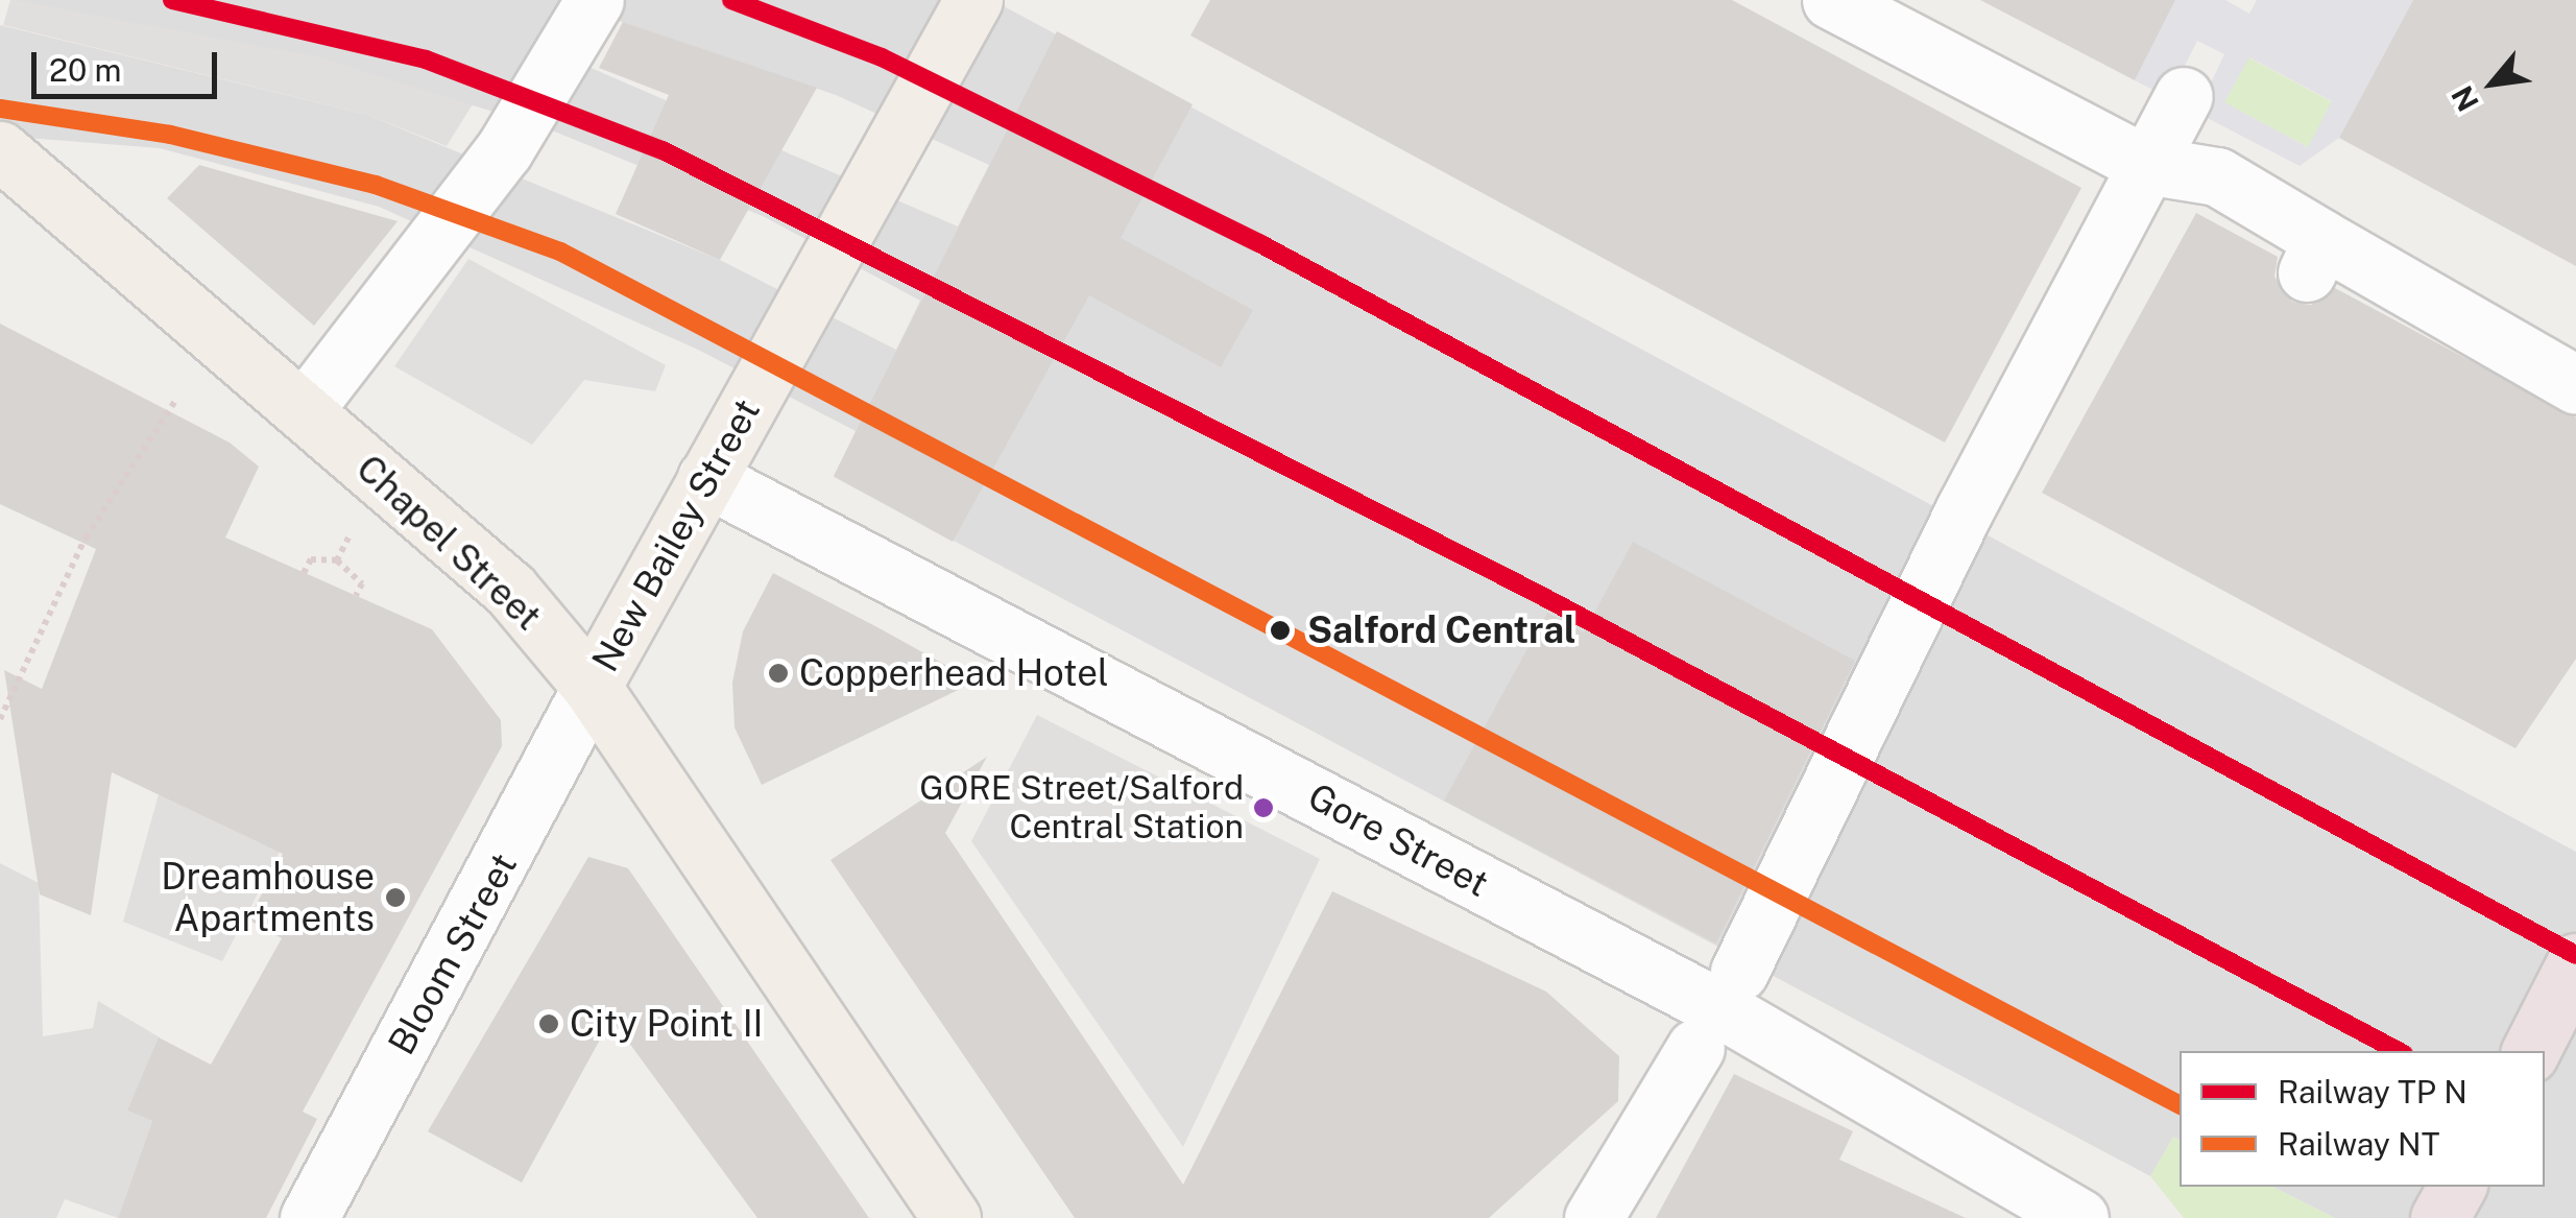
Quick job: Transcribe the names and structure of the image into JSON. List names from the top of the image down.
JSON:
{
  "streets": {
    "main road": ["New Bailey Street", "Chapel Street"],
    "street": ["Gore Street", "Bloom Street"]
  },
  "crossings": [
    ["New Bailey Street", "Chapel Street"],
    ["New Bailey Street", "Gore Street"],
    ["New Bailey Street", "Bloom Street"],
    ["Chapel Street", "Bloom Street"]
  ],
  "places": [
    "Salford Central",
    "Copperhead Hotel",
    "GORE Street/Salford Central Station",
    "Dreamhouse Apartments",
    "City Point II"
  ],
  "lines": ["rail line NT"],
  "legend": ["Railway TP N", "Railway NT"],
  "scale_bar": "20 m",
  "north": "bottom left"
}
